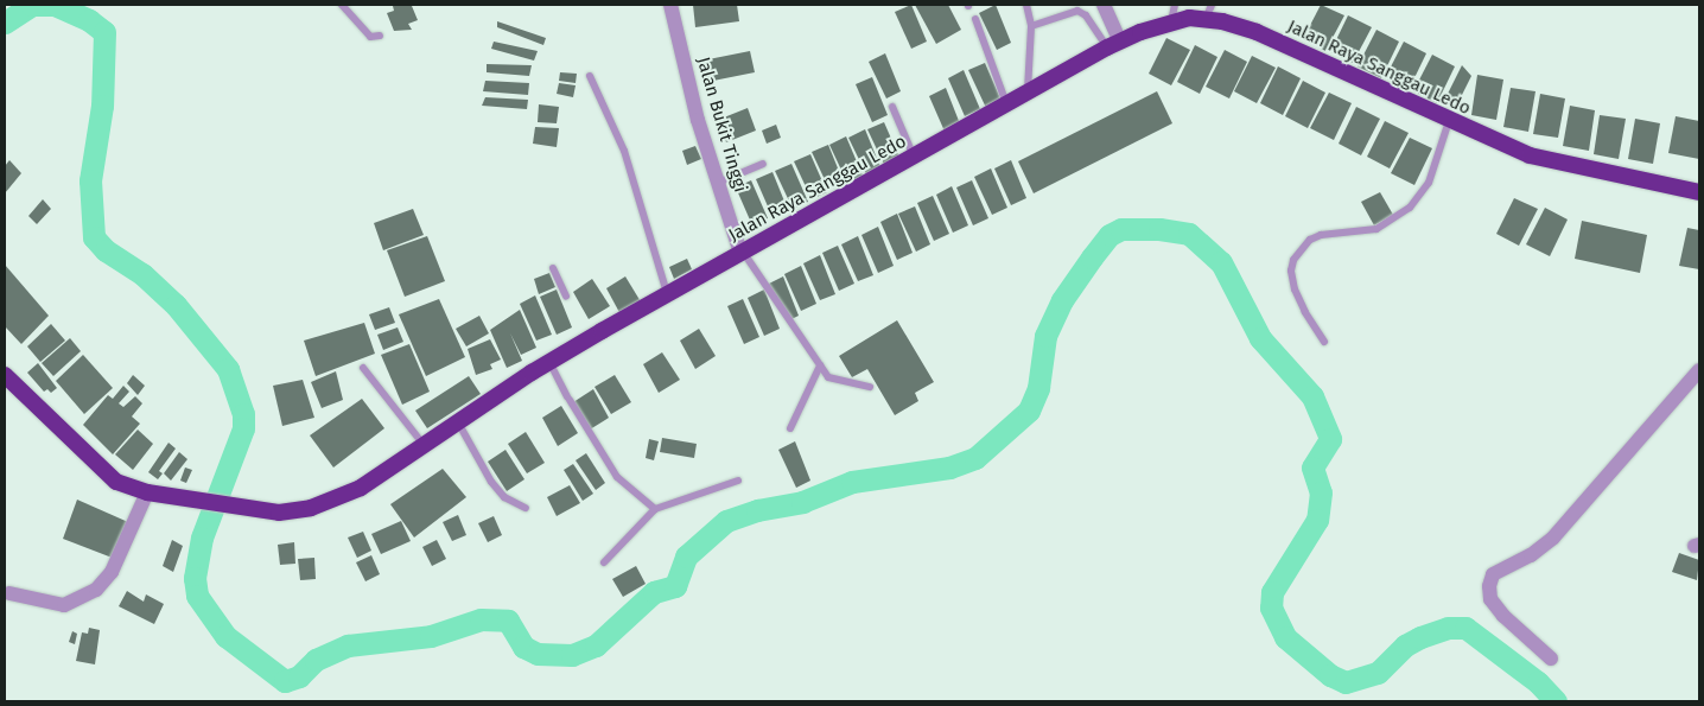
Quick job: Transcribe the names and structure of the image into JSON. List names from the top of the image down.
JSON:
{
  "streets": {
    "highway": ["Jalan Raya Sanggau Ledo"],
    "street": ["Jalan Bukit Tinggi"]
  },
  "crossings": [
    ["Jalan Raya Sanggau Ledo", "Jalan Bukit Tinggi"]
  ]
}
